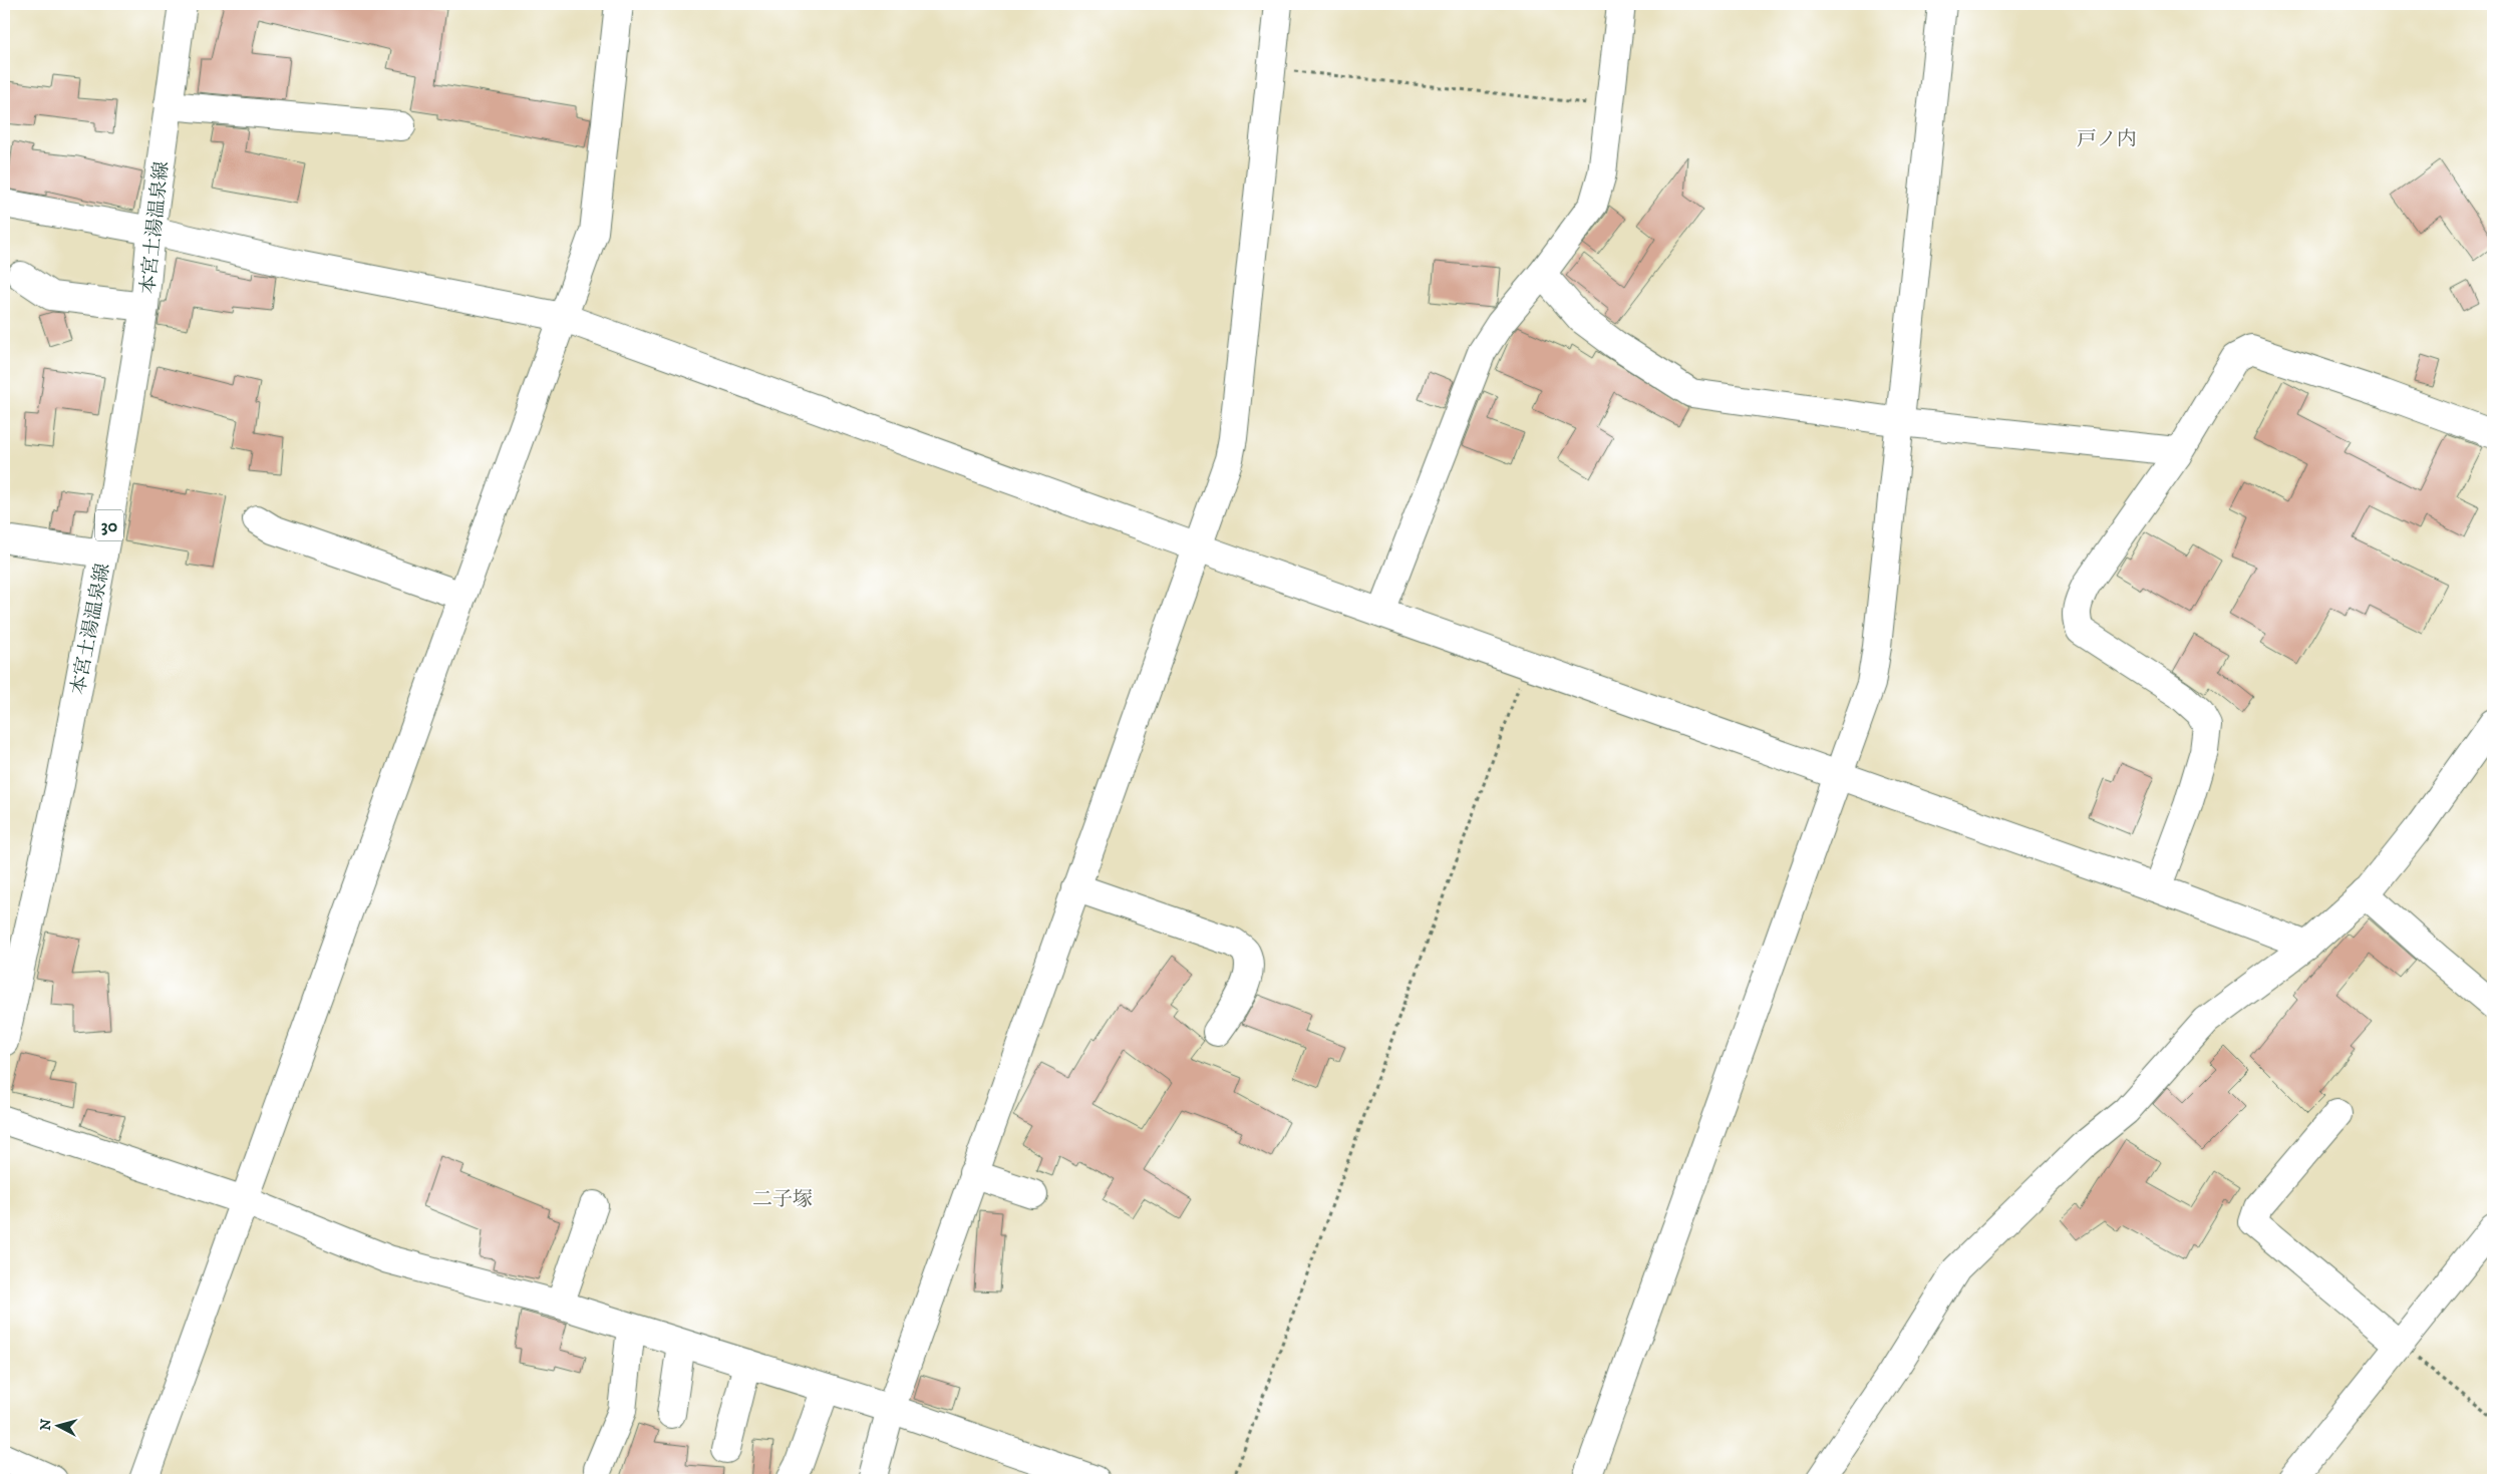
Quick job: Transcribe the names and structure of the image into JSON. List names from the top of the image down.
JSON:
{
  "streets": {
    "main road": ["本宮土湯温泉線", "30"]
  },
  "districts": ["戸ノ内", "二子塚"],
  "north": "left"
}
